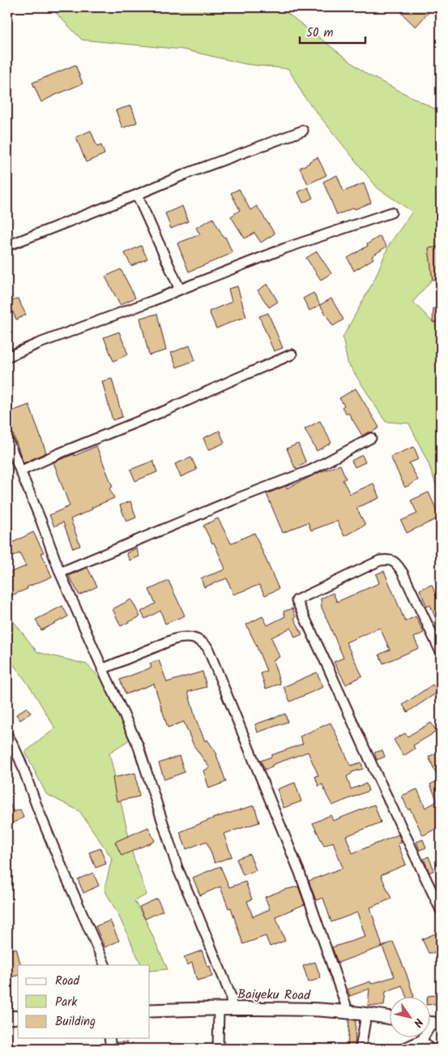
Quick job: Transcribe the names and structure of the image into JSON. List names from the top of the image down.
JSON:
{
  "streets": {
    "main road": ["Baiyeku Road"]
  },
  "legend": ["Road", "Park", "Building"],
  "scale_bar": "50 m",
  "north": "bottom right"
}
